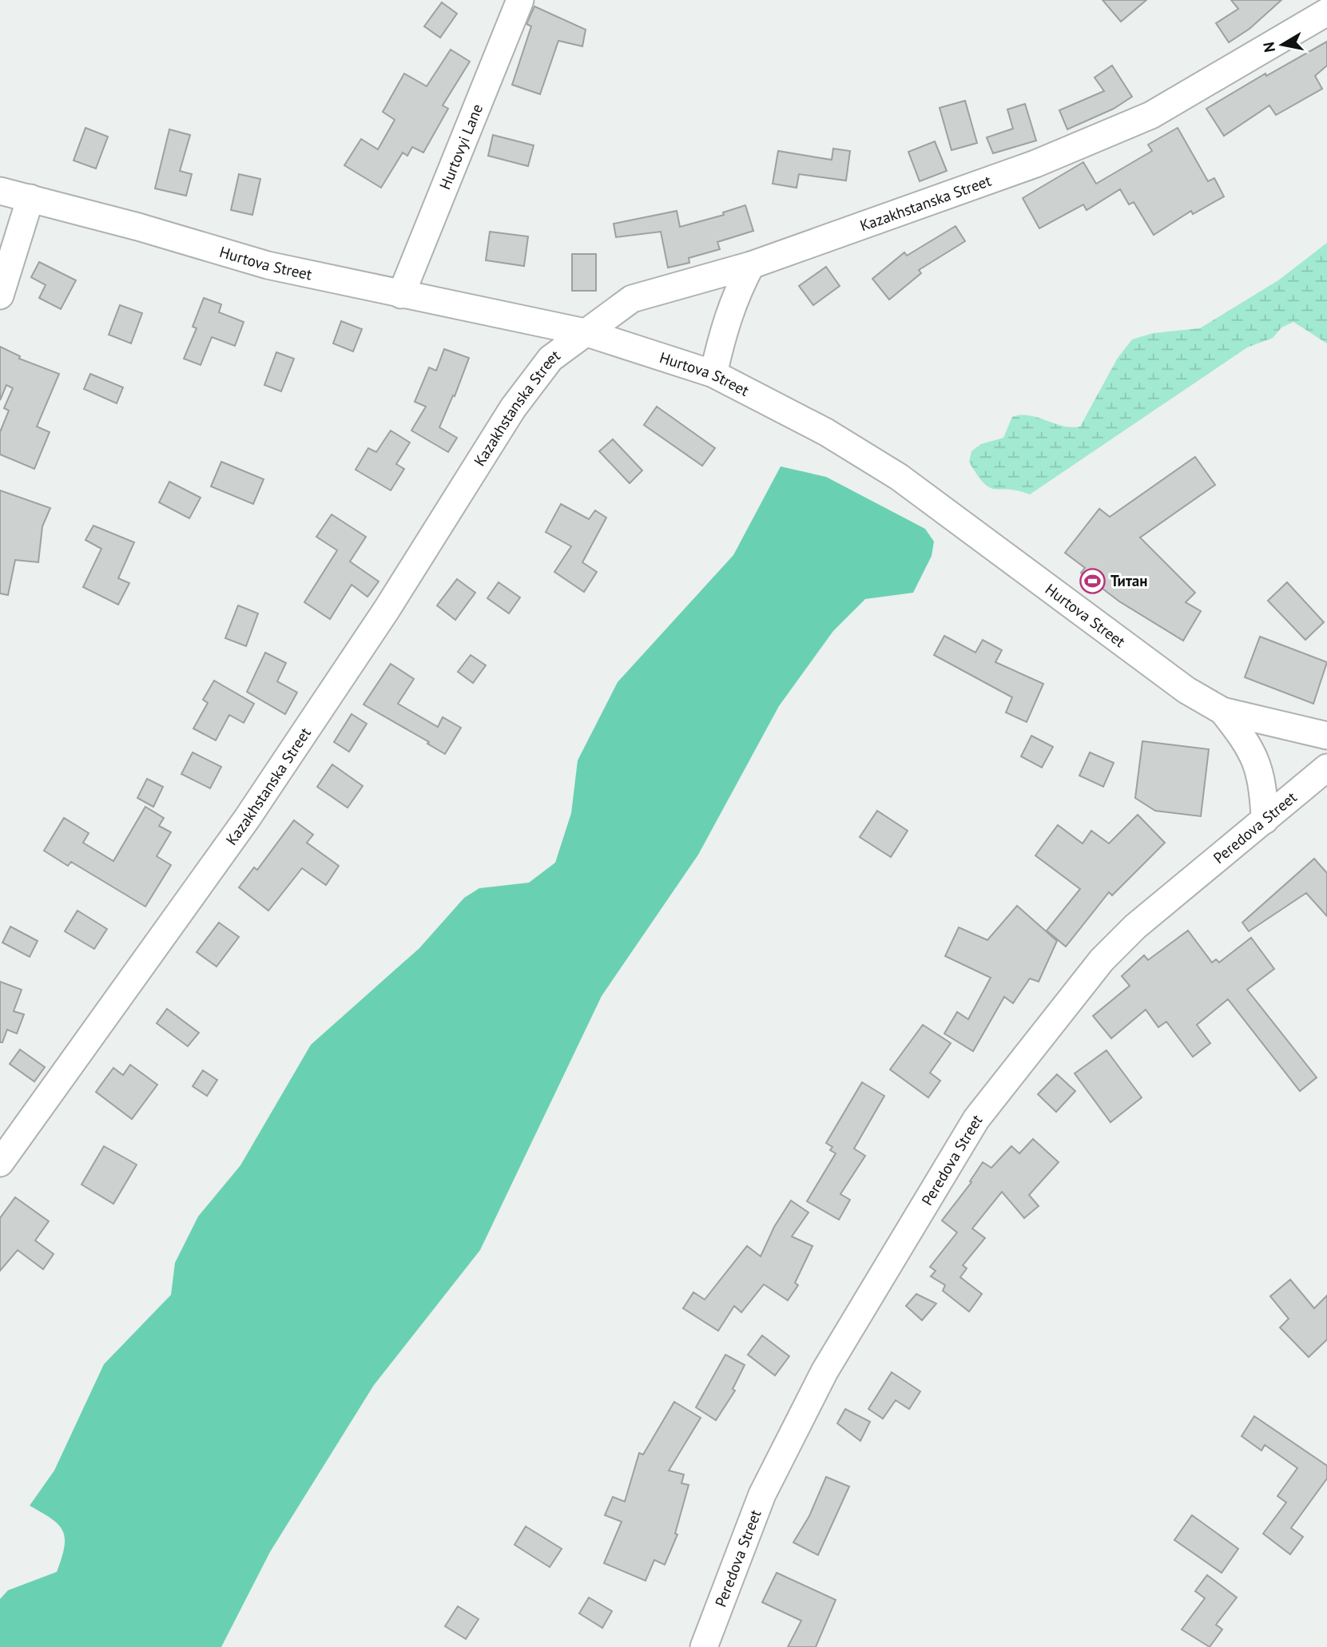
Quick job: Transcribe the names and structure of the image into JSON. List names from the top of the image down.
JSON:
{
  "streets": {
    "street": [
      "Hurtovyi Lane",
      "Kazakhstanska Street",
      "Hurtova Street",
      "Peredova Street"
    ]
  },
  "crossings": [
    ["Hurtovyi Lane", "Hurtova Street"],
    ["Kazakhstanska Street", "Hurtova Street"]
  ],
  "places": {
    "sports": ["Титан"]
  },
  "north": "left"
}
